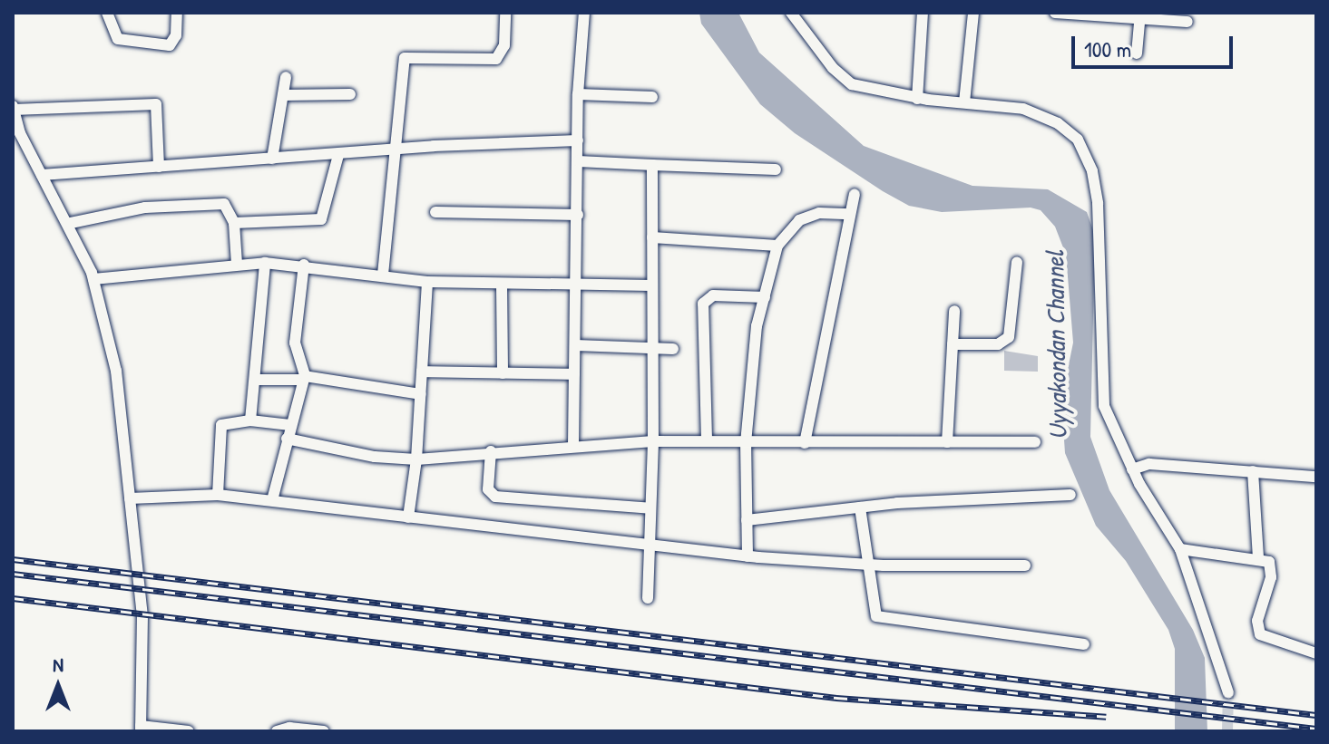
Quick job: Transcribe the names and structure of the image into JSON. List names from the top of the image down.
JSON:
{
  "water": ["Uyyakondan Channel"],
  "scale_bar": "100 m",
  "north": "top"
}
